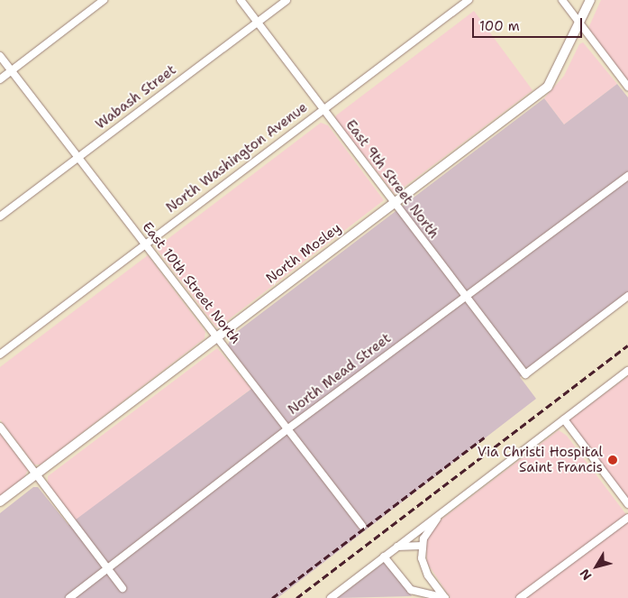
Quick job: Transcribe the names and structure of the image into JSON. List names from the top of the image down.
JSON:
{
  "streets": {
    "street": [
      "Wabash Street",
      "North Washington Avenue",
      "East 9th Street North",
      "North Mosley",
      "East 10th Street North",
      "North Mead Street"
    ]
  },
  "crossings": [
    ["Wabash Street", "East 9th Street North"],
    ["Wabash Street", "East 10th Street North"],
    ["North Washington Avenue", "East 9th Street North"],
    ["North Washington Avenue", "East 10th Street North"],
    ["East 9th Street North", "North Mosley"],
    ["East 9th Street North", "North Mead Street"],
    ["North Mosley", "East 10th Street North"],
    ["East 10th Street North", "North Mead Street"]
  ],
  "places": ["Via Christi Hospital Saint Francis"],
  "scale_bar": "100 m",
  "north": "bottom left"
}
